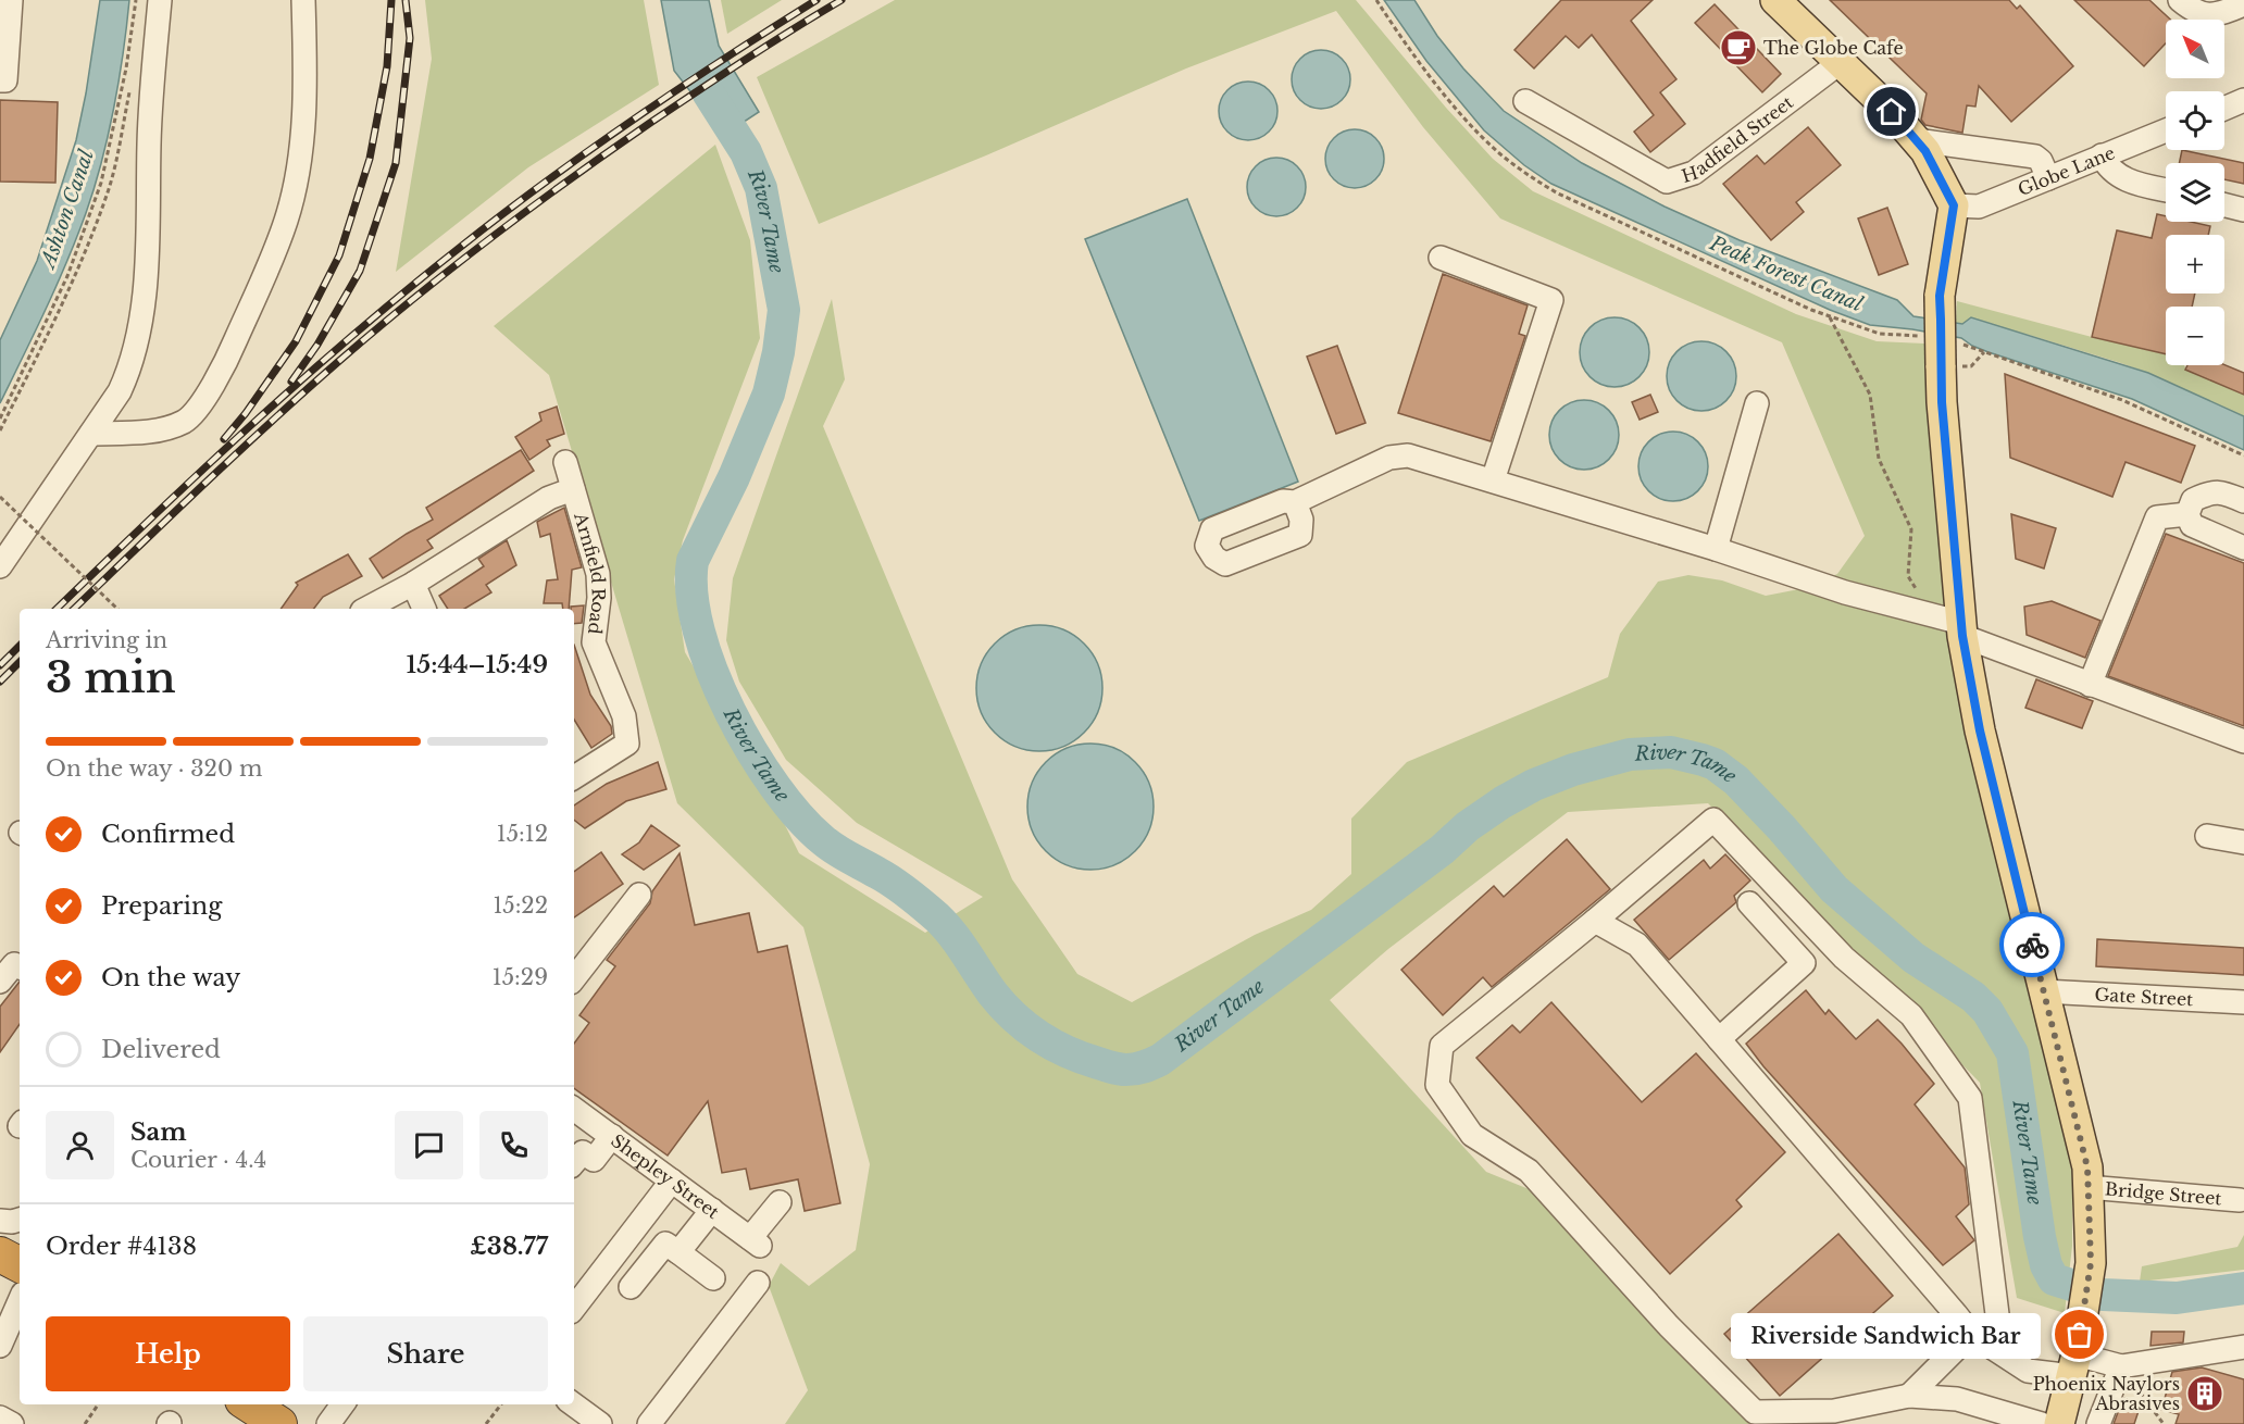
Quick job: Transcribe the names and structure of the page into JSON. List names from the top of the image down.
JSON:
{
  "streets": {
    "street": [
      "Hadfield Street",
      "Globe Lane",
      "Arnfield Road",
      "Gate Street",
      "Shepley Street",
      "Bridge Street"
    ]
  },
  "water": ["Ashton Canal", "River Tame", "Peak Forest Canal"],
  "places": {
    "cafe": ["The Globe Cafe"],
    "other": ["Riverside Sandwich Bar"],
    "building": ["Phoenix Naylors Abrasives"]
  },
  "north": "top left",
  "page": {
    "map_buttons": ["+", "−"],
    "heading": ["3 min", "Arriving in", "15:44–15:49"],
    "panel": [
      "Sam",
      "Courier · 4.4",
      "Order #4138",
      "£38.77"
    ],
    "bar": "On the way · 320 m",
    "list": [
      ["Confirmed", "15:12"],
      ["Preparing", "15:22"],
      ["On the way", "15:29"],
      "Delivered"
    ],
    "buttons": ["Help", "Share"],
    "bubble": "Riverside Sandwich Bar"
  }
}
